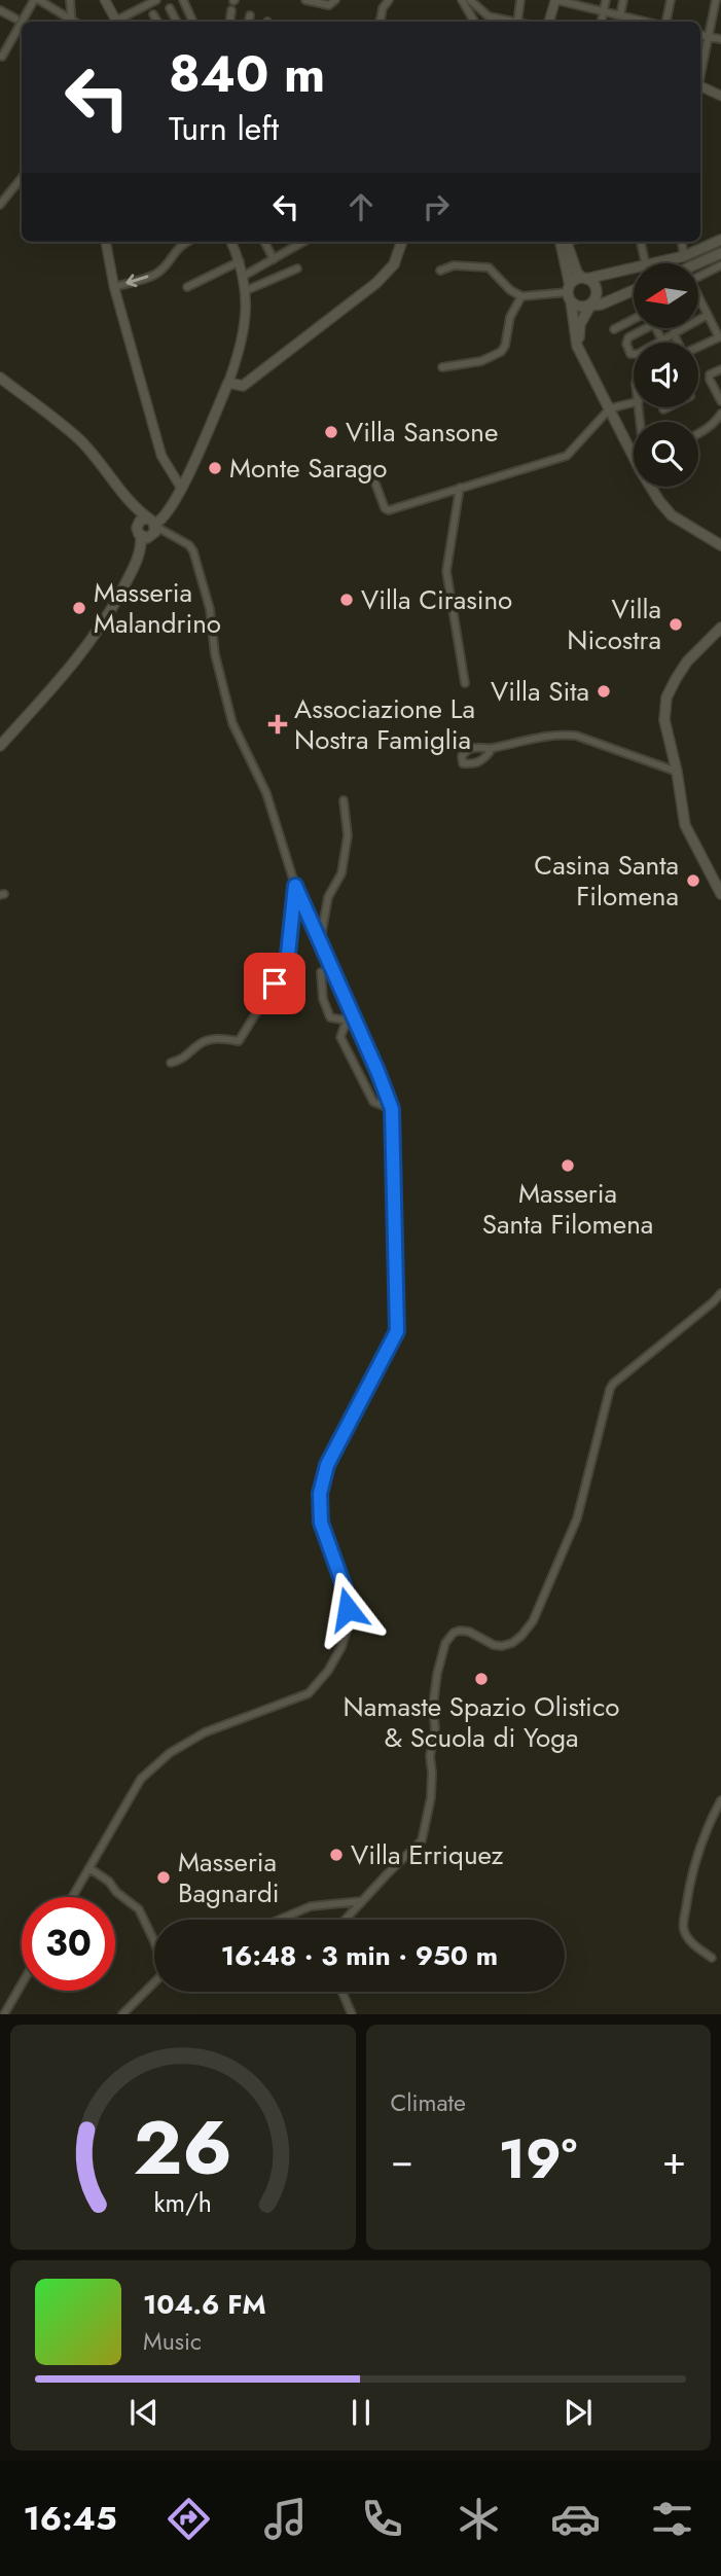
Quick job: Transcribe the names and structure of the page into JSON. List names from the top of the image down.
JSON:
{
  "places": {
    "other": [
      "Villa Sansone",
      "Monte Sarago",
      "Villa Cirasino",
      "Masseria Malandrino",
      "Villa Nicostra",
      "Villa Sita",
      "Casina Santa Filomena",
      "Masseria Santa Filomena",
      "Namaste Spazio Olistico & Scuola di Yoga",
      "Villa Erriquez",
      "Masseria Bagnardi"
    ],
    "health": ["Associazione La Nostra Famiglia"]
  },
  "north": "left",
  "page": {
    "turn": ["840 m", "Turn left"],
    "limit": "30",
    "trip": "16:48 · 3 min · 950 m",
    "tile": "Climate",
    "heat": ["−", "19°", "+"],
    "song": ["104.6 FM", "Music"],
    "tabs": "16:45",
    "gauge": ["26", "km/h"]
  }
}
